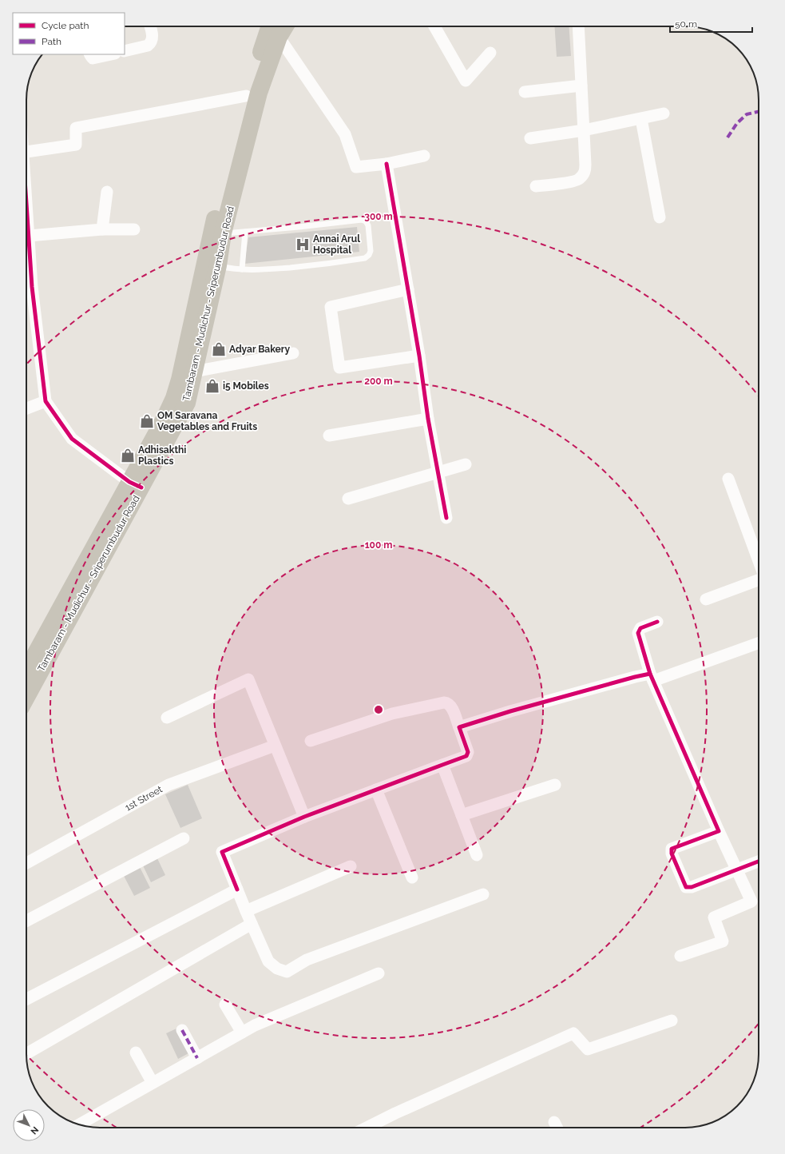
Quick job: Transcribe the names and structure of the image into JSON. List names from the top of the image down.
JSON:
{
  "streets": {
    "main road": ["Tambaram - Mudichur - Sriperumbudur Road"],
    "street": ["1st Street"]
  },
  "places": {
    "hospital": ["Annai Arul Hospital"],
    "shop": [
      "Adyar Bakery",
      "i5 Mobiles",
      "OM Saravana Vegetables and Fruits",
      "Adhisakthi Plastics"
    ]
  },
  "legend": ["Cycle path", "Path"],
  "scale_bar": "50 m",
  "north": "bottom right",
  "rings": ["300 m", "200 m", "100 m"]
}
